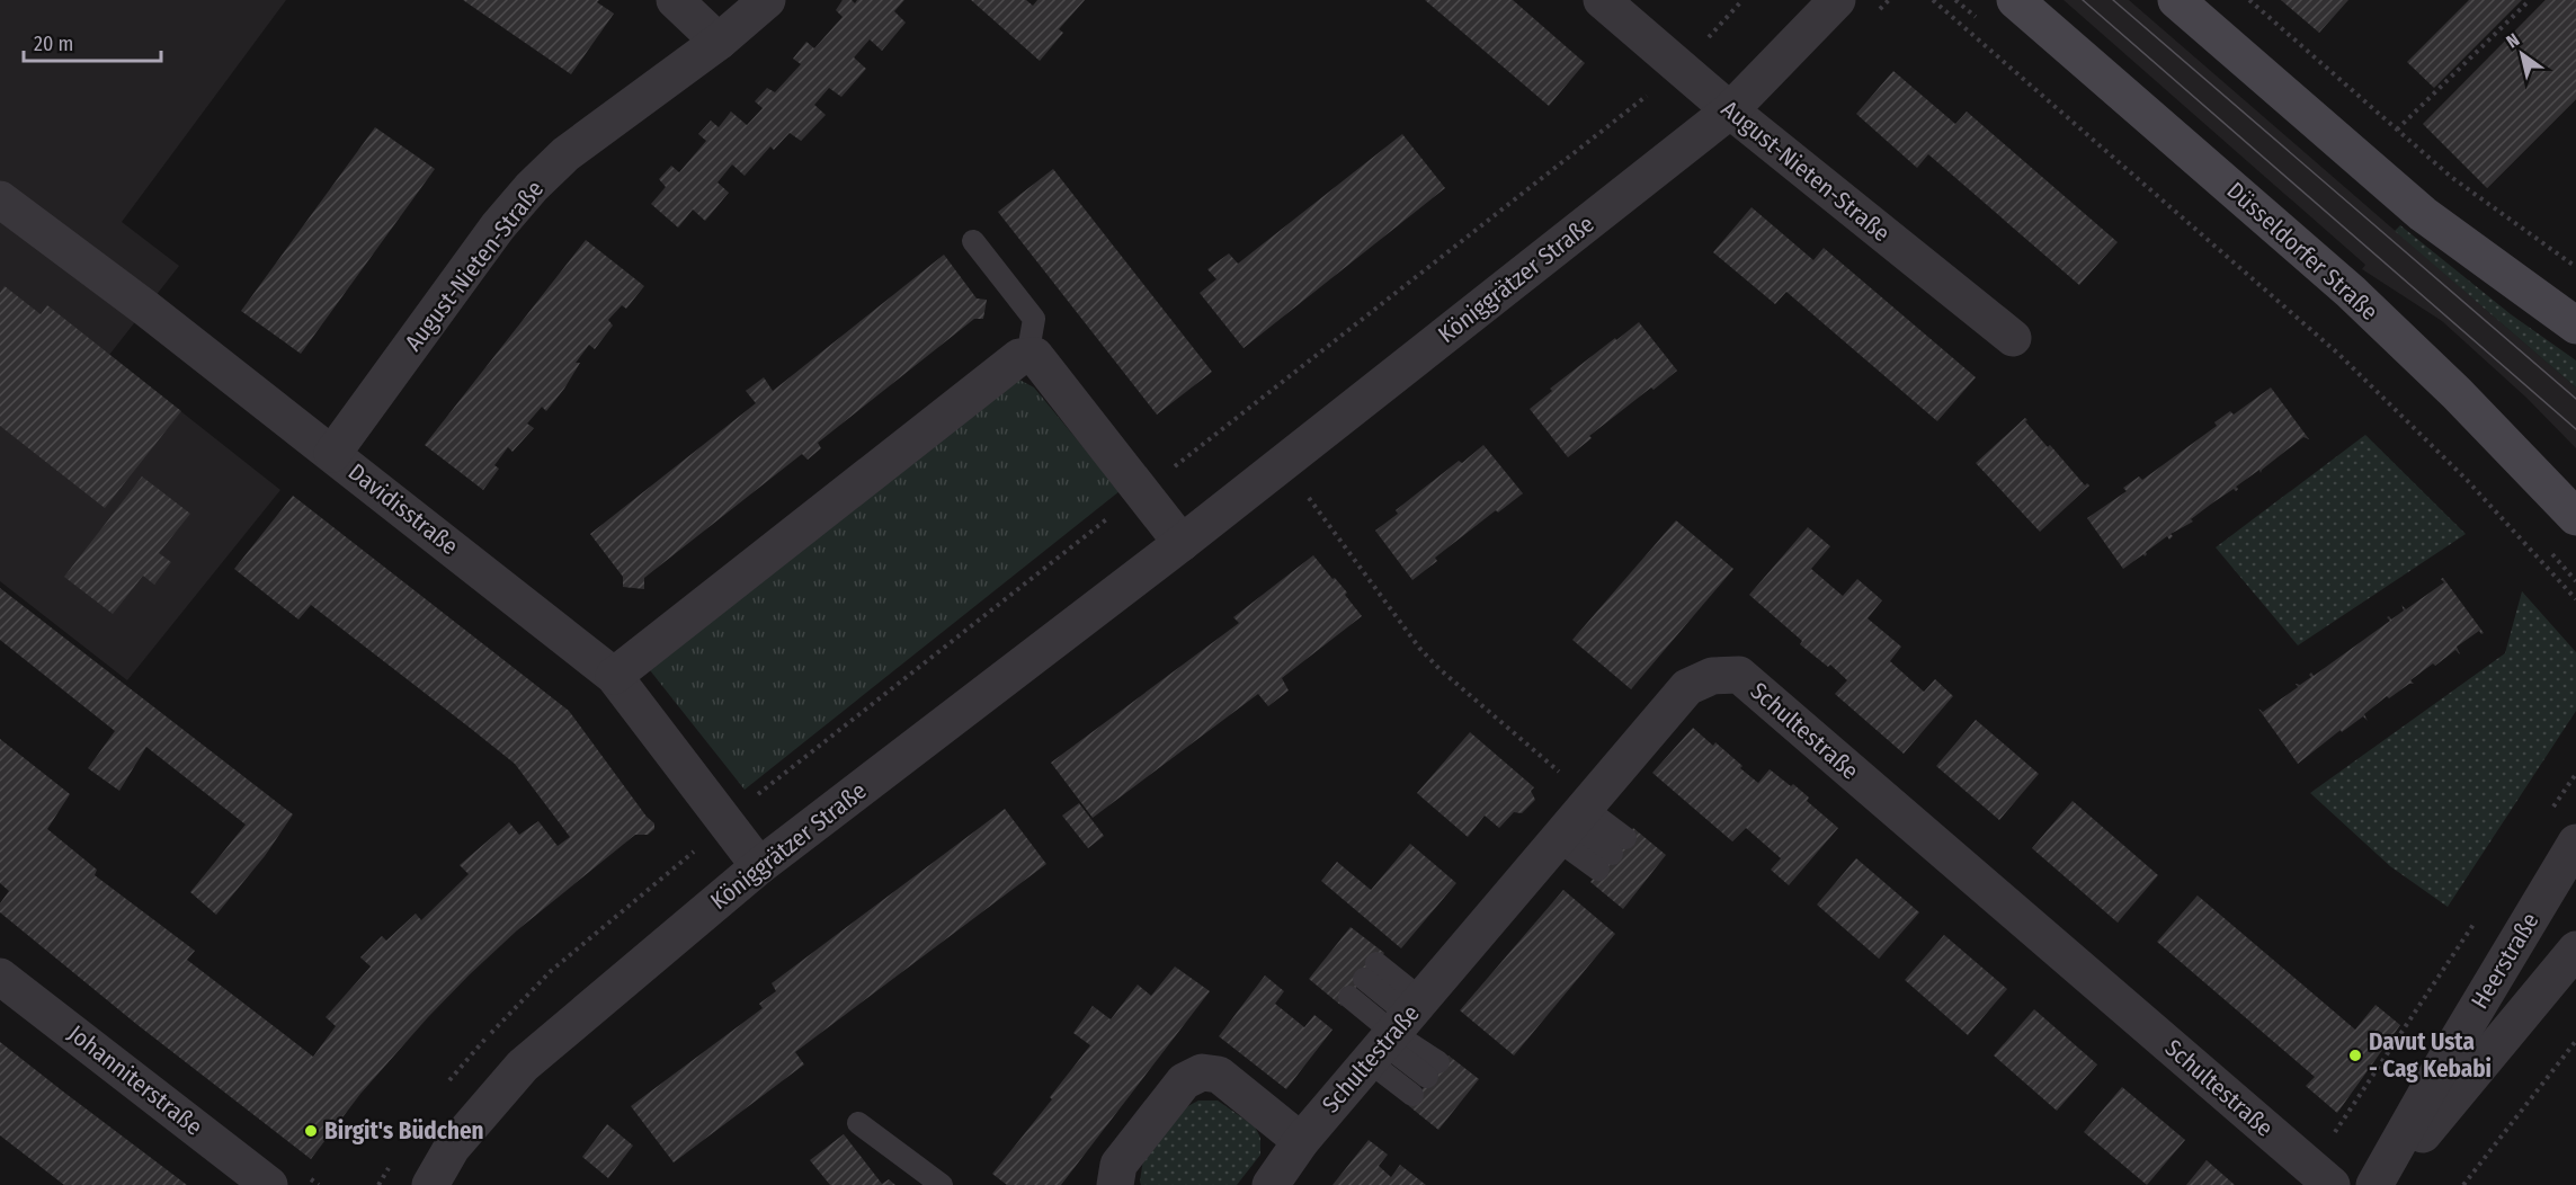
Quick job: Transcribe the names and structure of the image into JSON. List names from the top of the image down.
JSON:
{
  "streets": {
    "main road": ["Düsseldorfer Straße"],
    "street": [
      "August-Nieten-Straße",
      "Königgrätzer Straße",
      "Davidisstraße",
      "Schultestraße",
      "Heerstraße",
      "Johanniterstraße"
    ]
  },
  "crossings": [
    ["August-Nieten-Straße", "Königgrätzer Straße"],
    ["August-Nieten-Straße", "Davidisstraße"],
    ["Königgrätzer Straße", "Davidisstraße"]
  ],
  "places": ["Davut Usta - Cag Kebabi", "Birgit's Büdchen"],
  "scale_bar": "20 m",
  "north": "top left"
}
